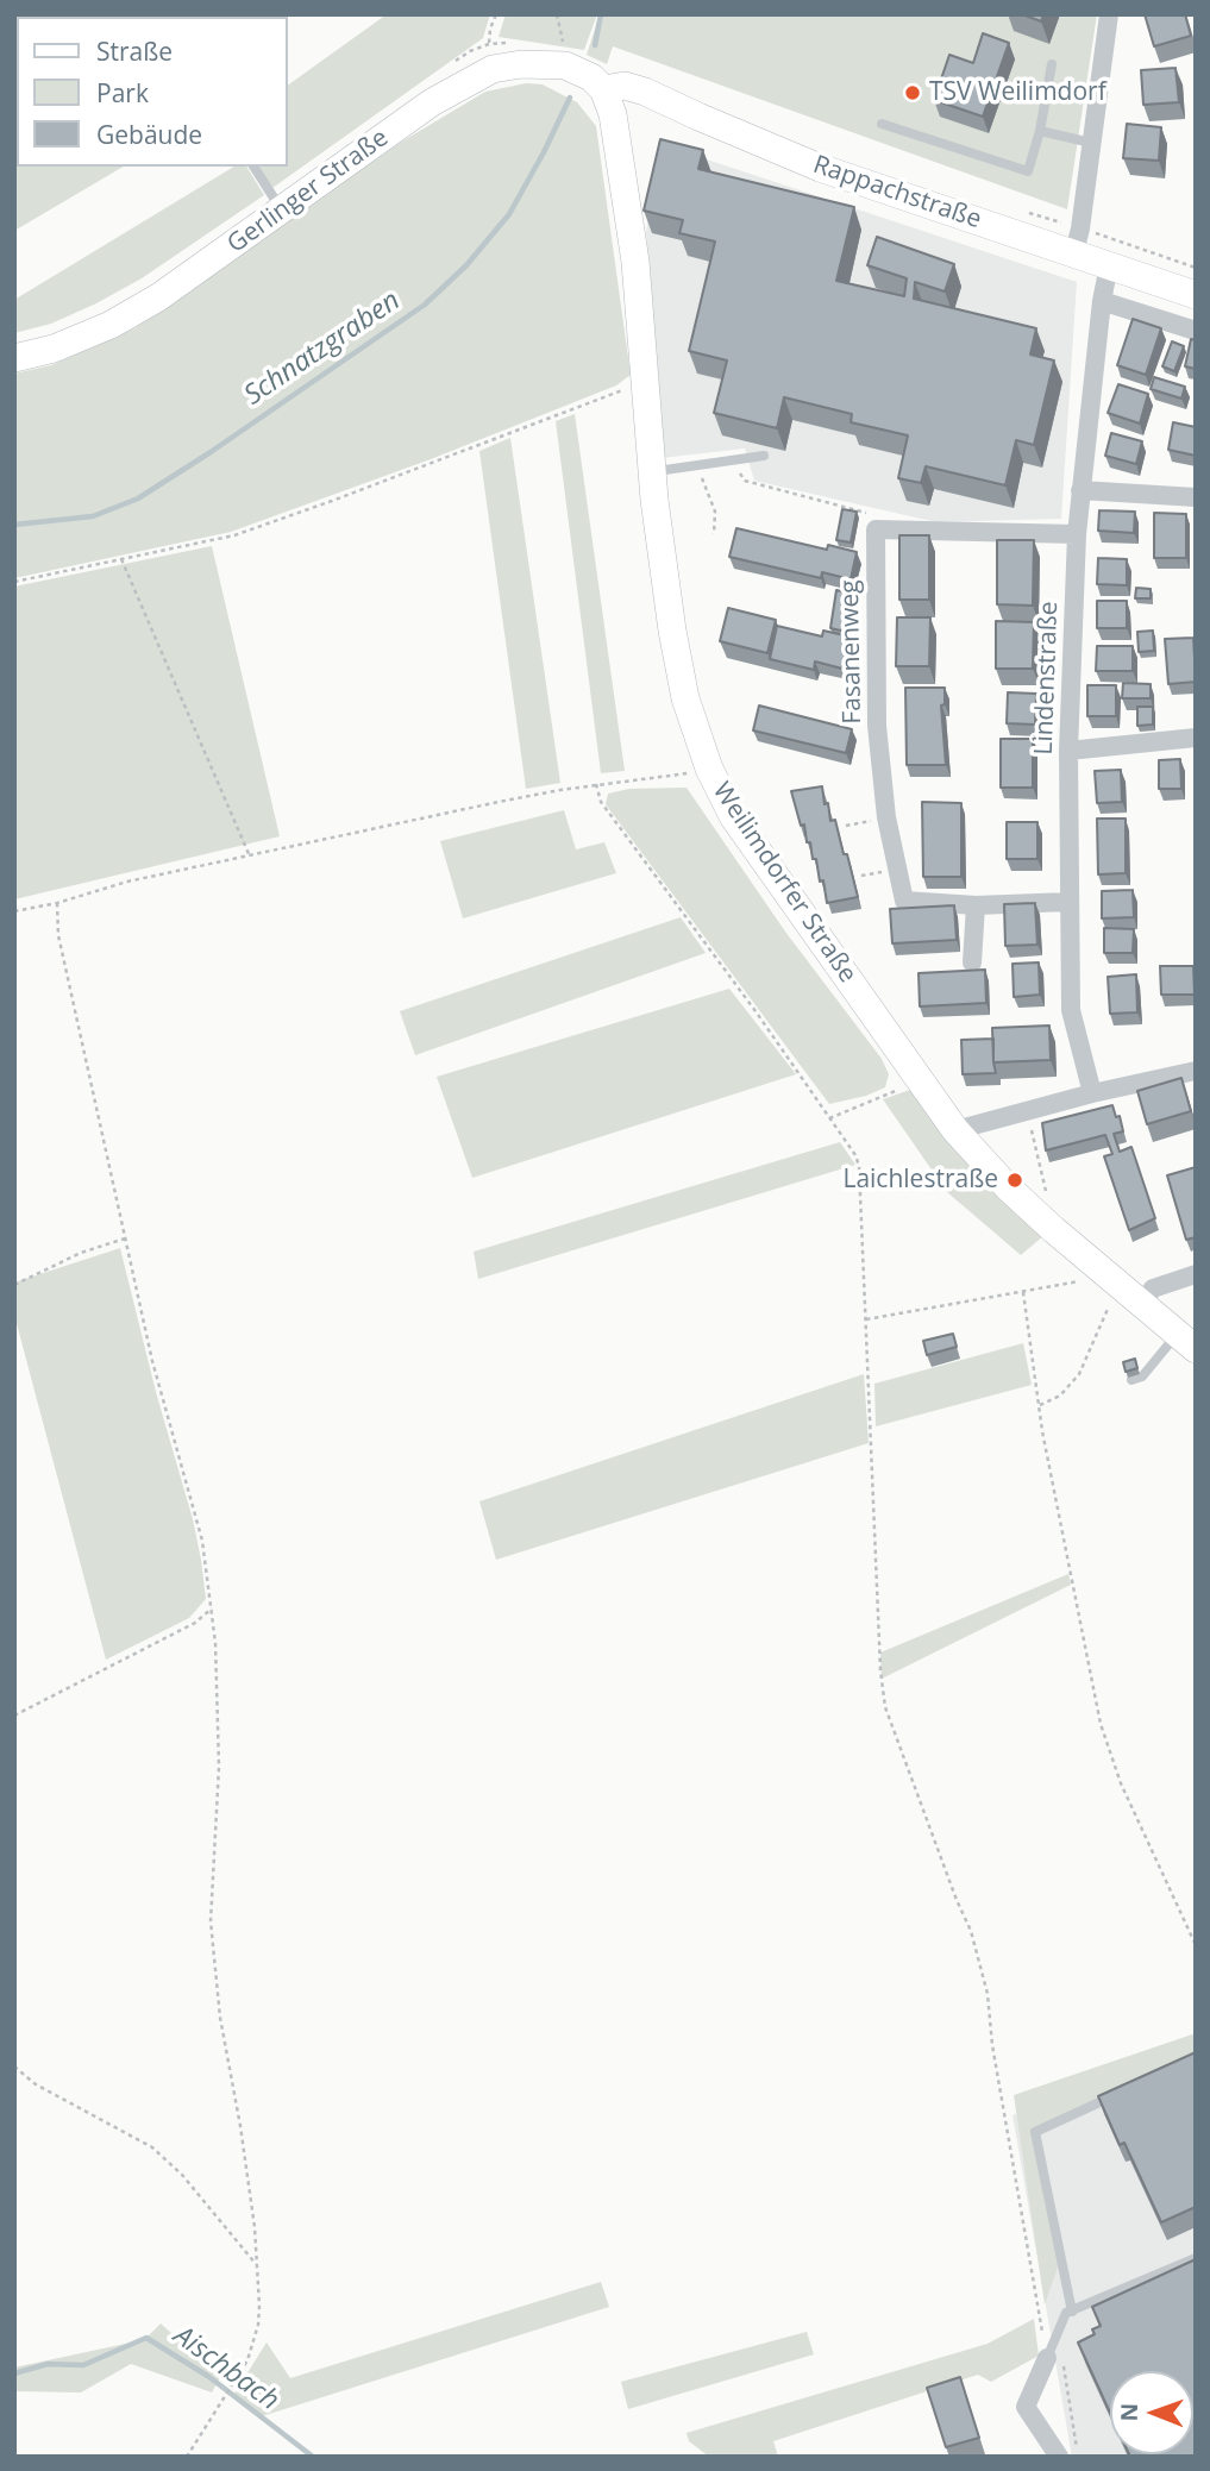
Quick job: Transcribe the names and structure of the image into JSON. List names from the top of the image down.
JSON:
{
  "streets": {
    "main road": ["Gerlinger Straße", "Rappachstraße", "Weilimdorfer Straße"],
    "street": ["Fasanenweg", "Lindenstraße"]
  },
  "crossings": [
    ["Gerlinger Straße", "Rappachstraße"],
    ["Gerlinger Straße", "Weilimdorfer Straße"],
    ["Rappachstraße", "Lindenstraße"],
    ["Rappachstraße", "Weilimdorfer Straße"],
    ["Fasanenweg", "Lindenstraße"]
  ],
  "water": ["Schnatzgraben", "Aischbach"],
  "places": ["TSV Weilimdorf", "Laichlestraße"],
  "legend": ["Straße", "Park", "Gebäude"],
  "north": "left"
}
